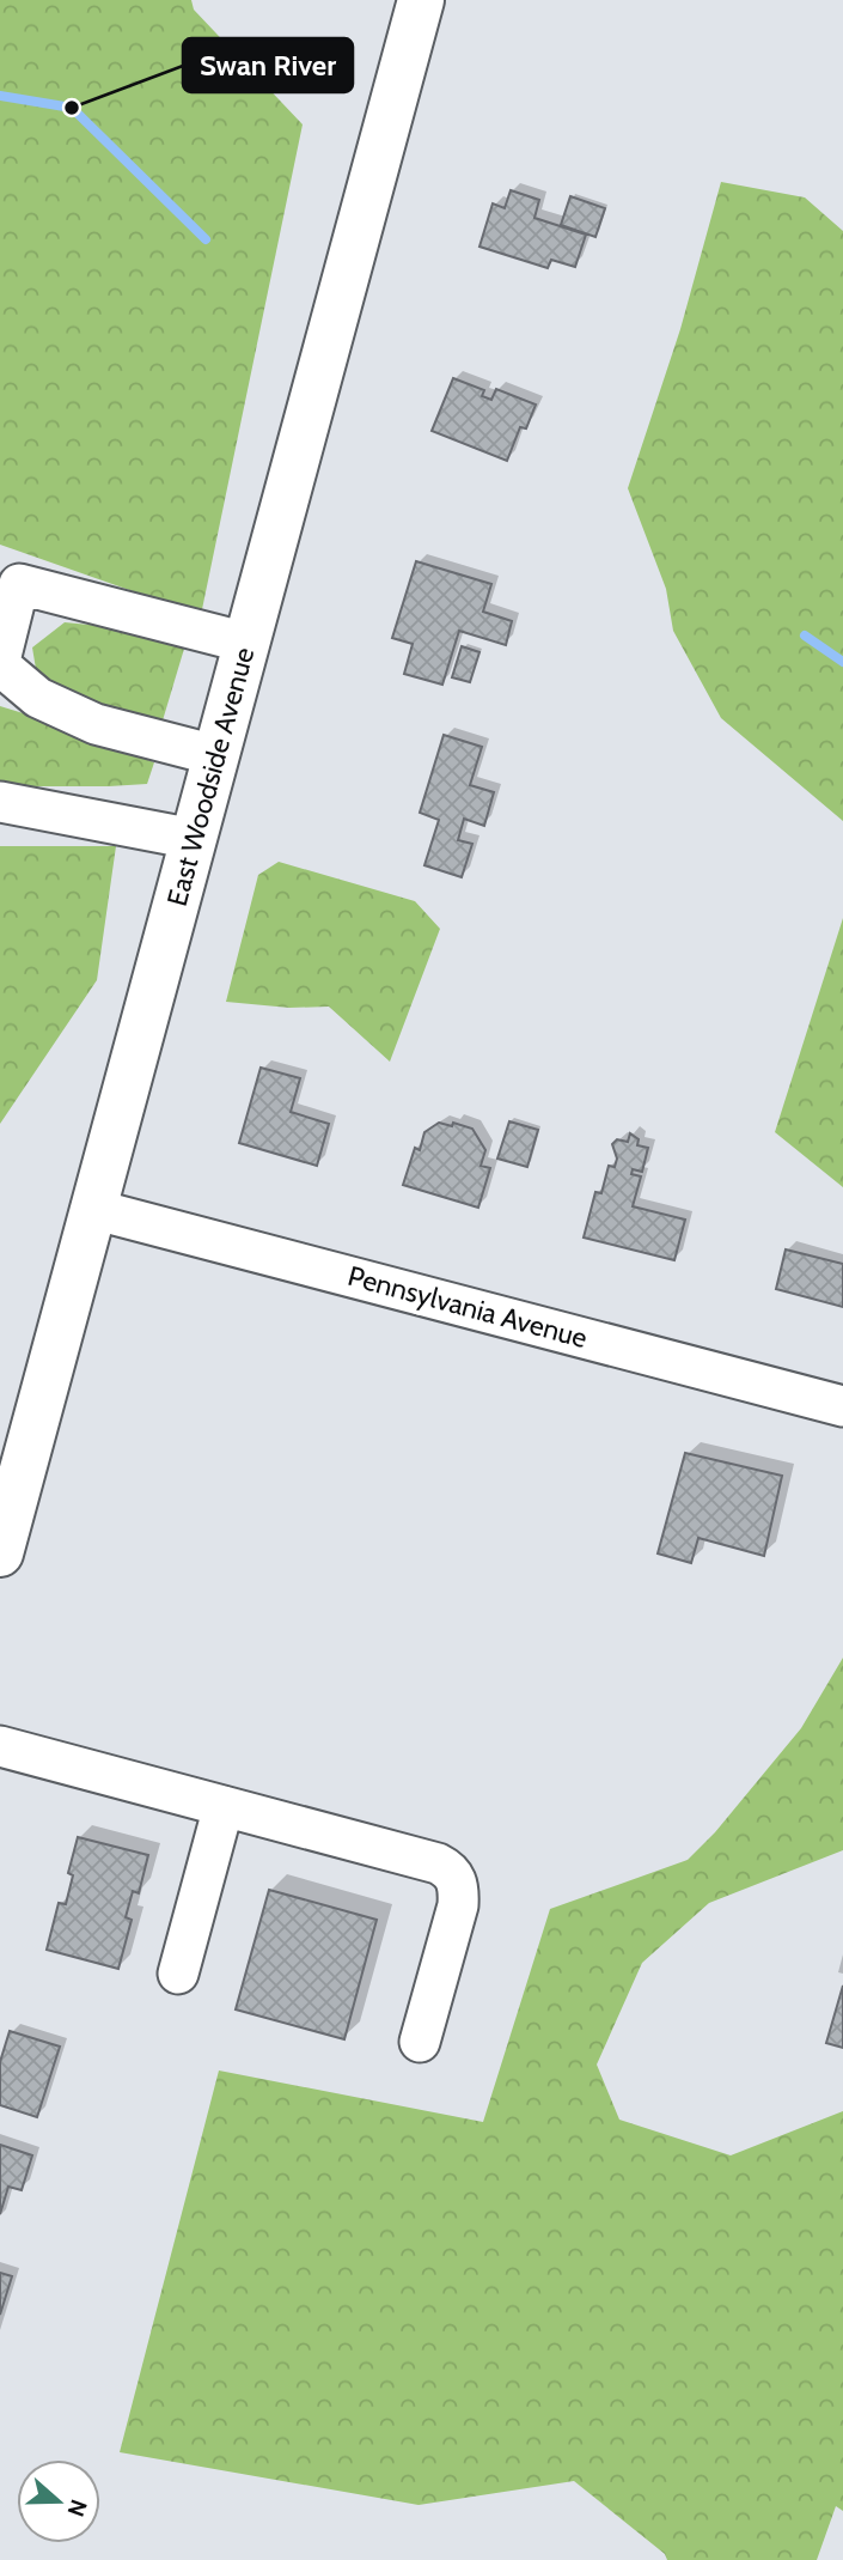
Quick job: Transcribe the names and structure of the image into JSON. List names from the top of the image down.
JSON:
{
  "streets": {
    "main road": ["East Woodside Avenue"],
    "street": ["Pennsylvania Avenue"]
  },
  "crossings": [
    ["East Woodside Avenue", "Pennsylvania Avenue"]
  ],
  "places": ["Swan River"],
  "north": "right"
}
